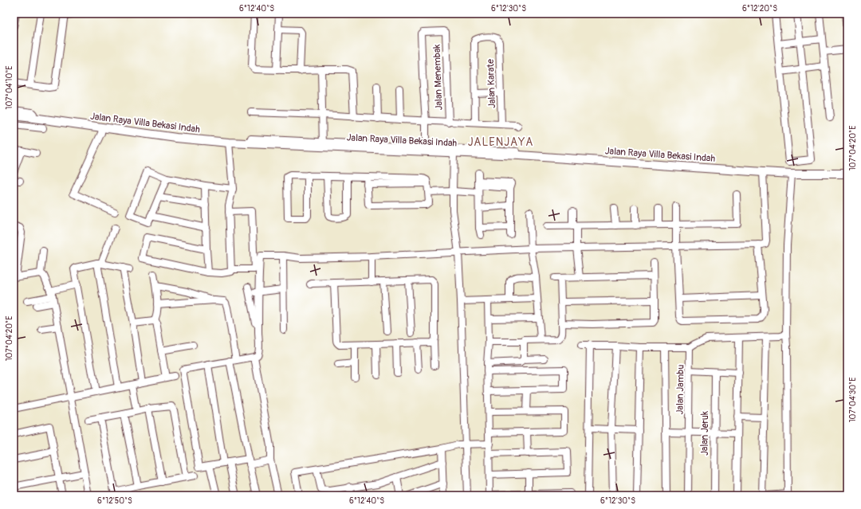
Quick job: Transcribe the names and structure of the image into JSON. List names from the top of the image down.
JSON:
{
  "streets": {
    "main road": ["Jalan Raya Villa Bekasi Indah"],
    "street": [
      "Jalan Menembak",
      "Jalan Karate",
      "Jalan Jambu",
      "Jalan Jeruk"
    ]
  },
  "districts": ["JALENJAYA"],
  "coordinates": [
    "6°12'40\"S",
    "6°12'30\"S",
    "6°12'20\"S",
    "107°04'10\"E",
    "107°04'20\"E",
    "107°04'30\"E",
    "6°12'50\"S"
  ]
}
